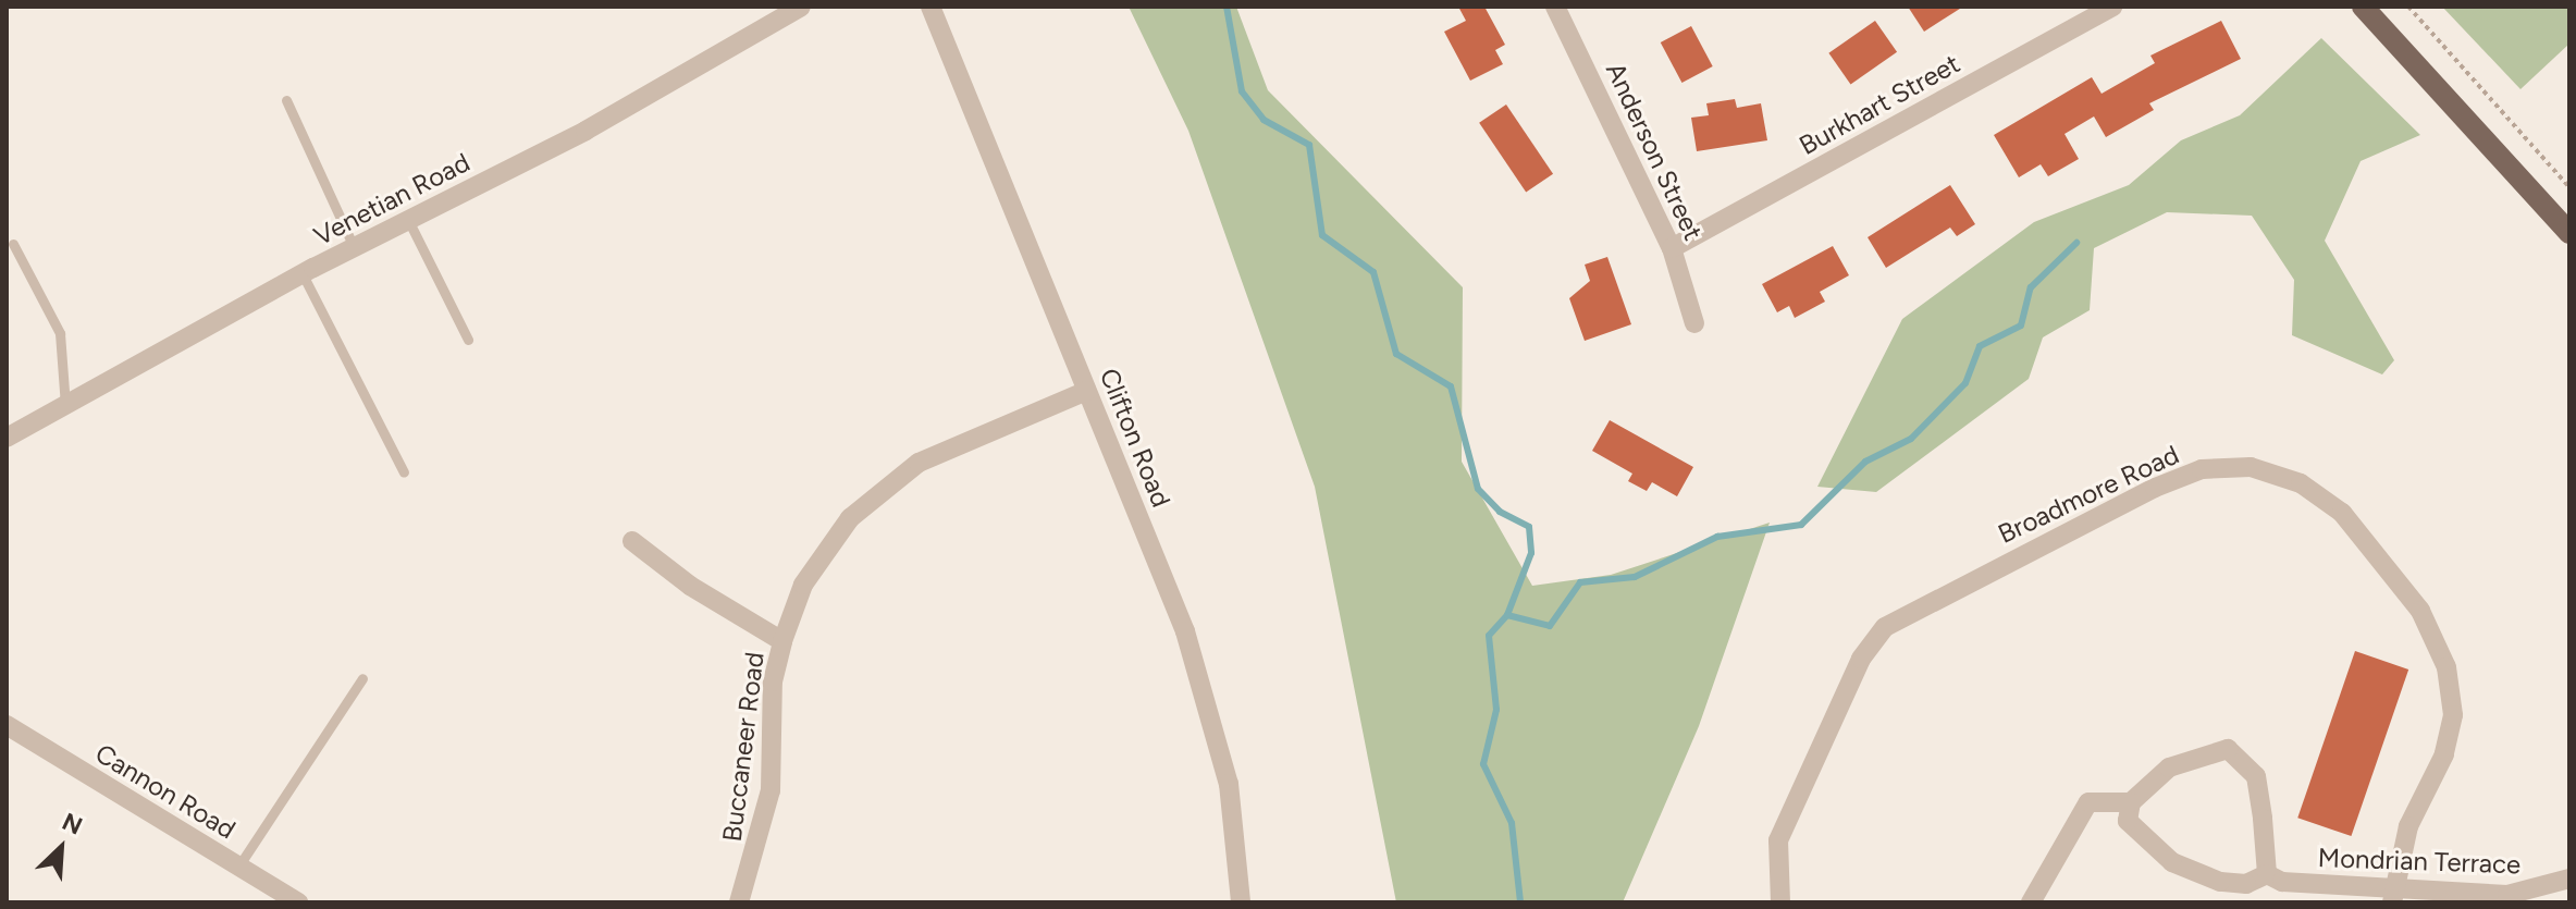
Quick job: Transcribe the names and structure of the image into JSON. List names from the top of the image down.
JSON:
{
  "streets": {
    "street": [
      "Burkhart Street",
      "Anderson Street",
      "Venetian Road",
      "Clifton Road",
      "Broadmore Road",
      "Buccaneer Road",
      "Cannon Road",
      "Mondrian Terrace"
    ]
  },
  "crossings": [
    ["Burkhart Street", "Anderson Street"],
    ["Clifton Road", "Buccaneer Road"],
    ["Broadmore Road", "Mondrian Terrace"]
  ],
  "north": "top right"
}
